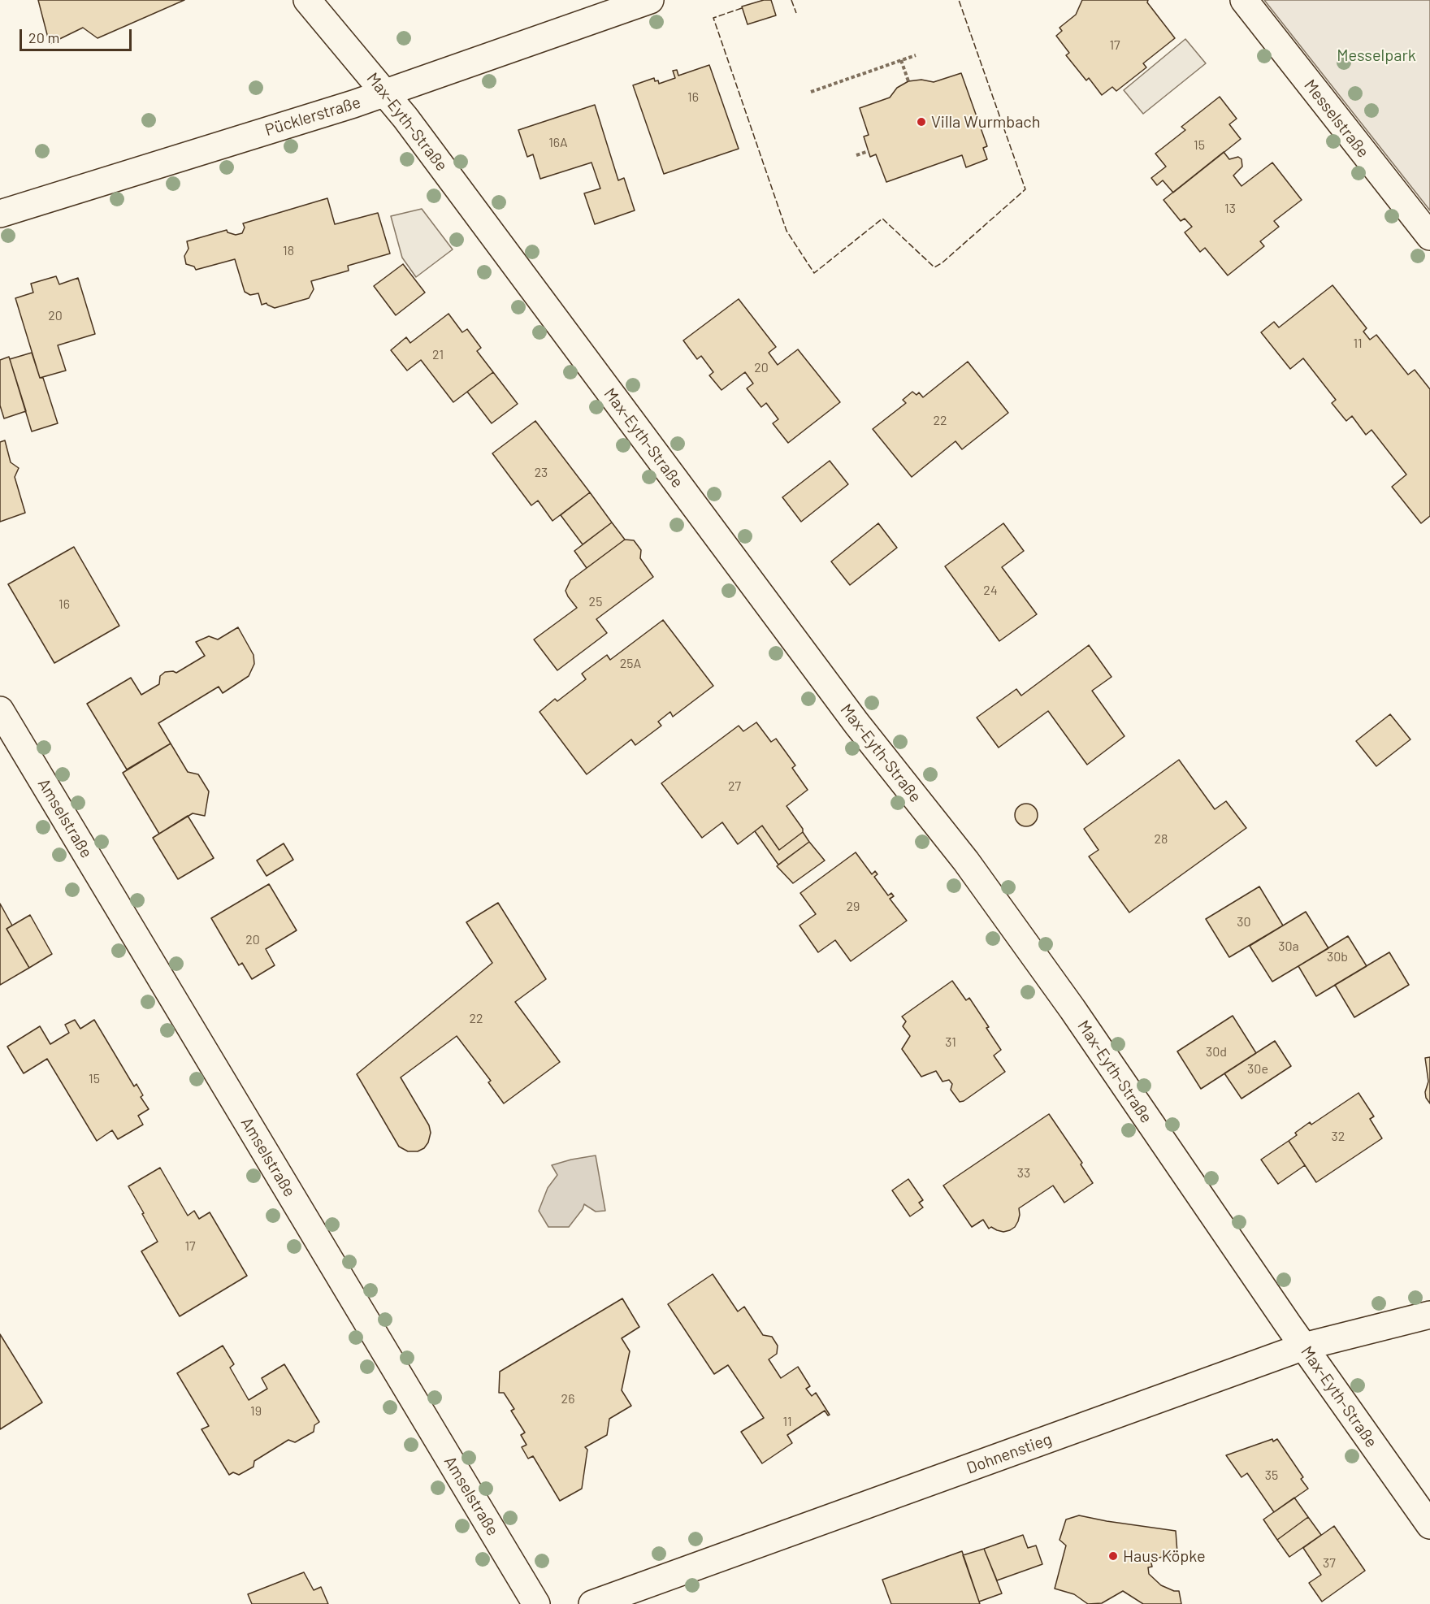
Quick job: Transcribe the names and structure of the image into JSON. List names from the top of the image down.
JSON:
{
  "streets": {
    "street": [
      "Pücklerstraße",
      "Messelstraße",
      "Max-Eyth-Straße",
      "Amselstraße",
      "Dohnenstieg"
    ]
  },
  "crossings": [
    ["Pücklerstraße", "Max-Eyth-Straße"],
    ["Max-Eyth-Straße", "Dohnenstieg"]
  ],
  "parks": ["Messelpark"],
  "places": ["Villa Wurmbach", "Haus Köpke"],
  "house_numbers": [
    "17",
    "16",
    "16A",
    "15",
    "13",
    "18",
    "20",
    "11",
    "21",
    "20",
    "22",
    "23",
    "24",
    "25",
    "16",
    "25A",
    "27",
    "28",
    "29",
    "30",
    "20",
    "30a",
    "30b",
    "22",
    "31",
    "30d",
    "30e",
    "15",
    "32",
    "33",
    "17",
    "26",
    "19",
    "11",
    "35",
    "37"
  ],
  "scale_bar": "20 m"
}
